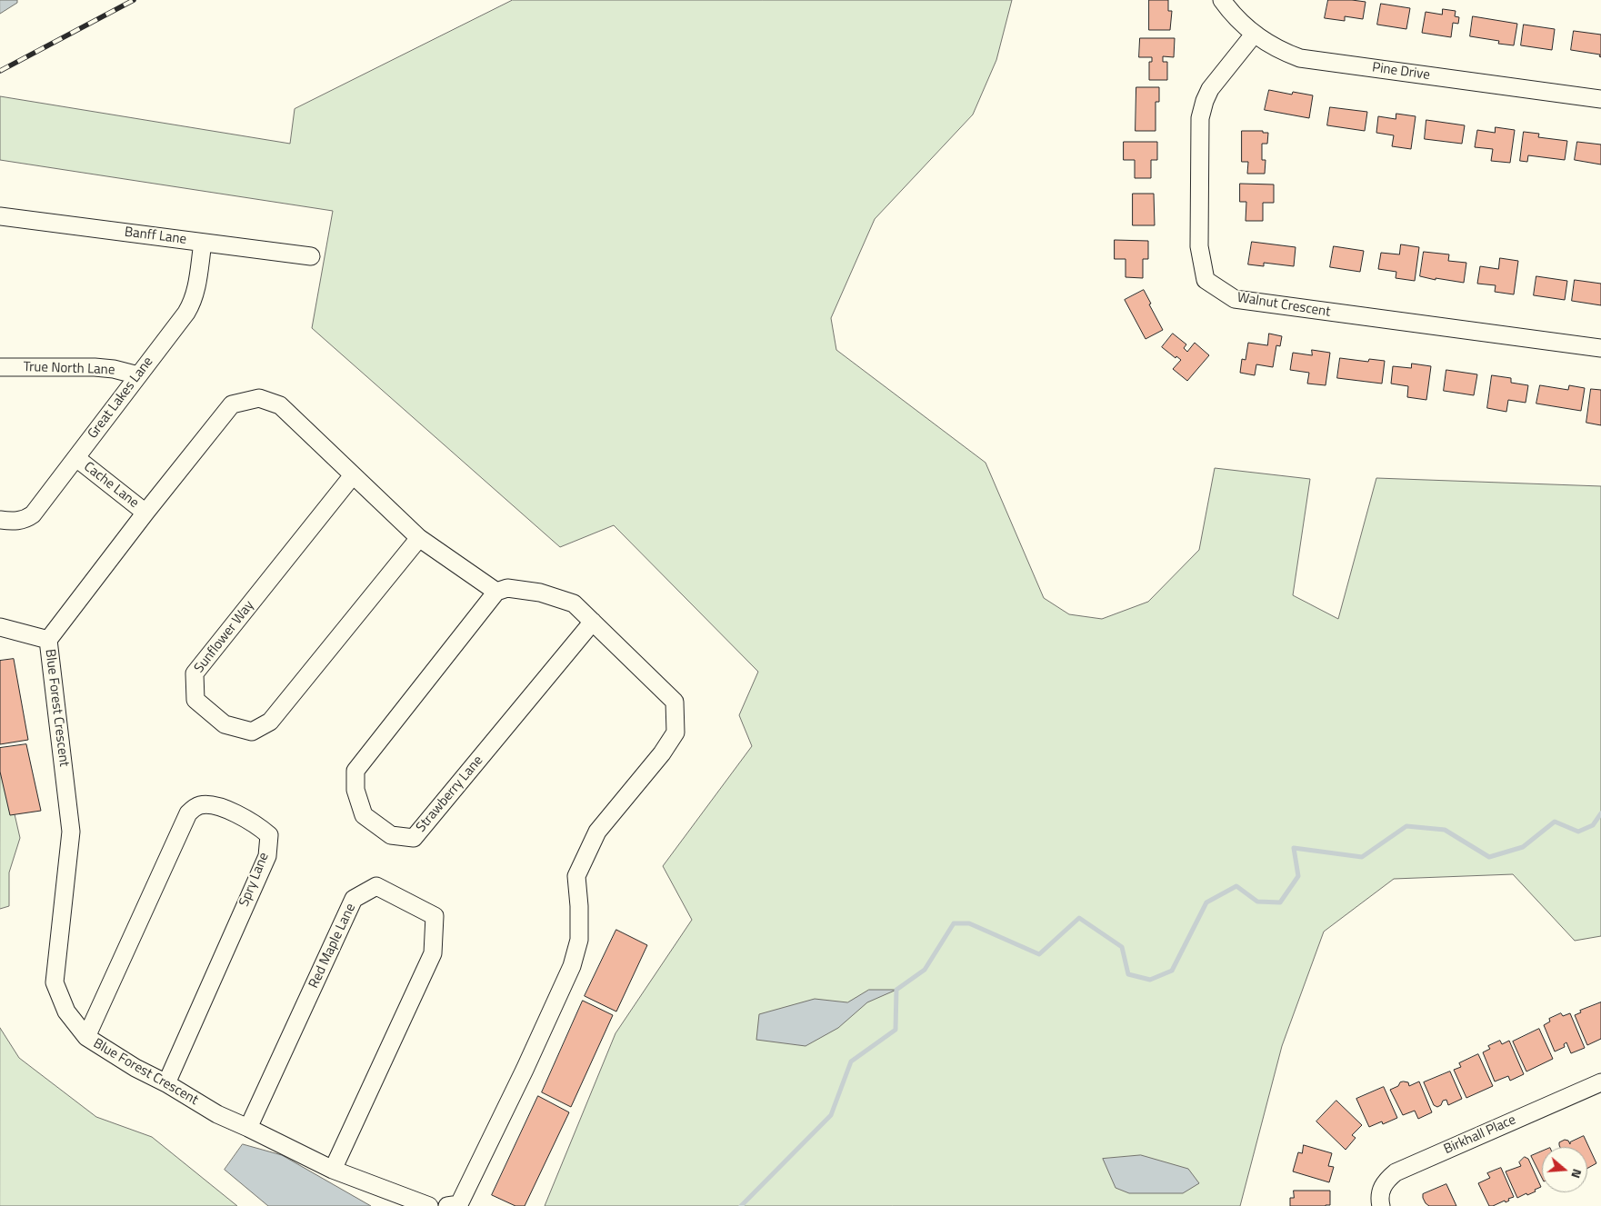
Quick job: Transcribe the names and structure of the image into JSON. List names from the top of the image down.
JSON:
{
  "streets": {
    "street": [
      "Pine Drive",
      "Banff Lane",
      "Walnut Crescent",
      "True North Lane",
      "Great Lakes Lane",
      "Cache Lane",
      "Sunflower Way",
      "Blue Forest Crescent",
      "Strawberry Lane",
      "Spry Lane",
      "Red Maple Lane",
      "Birkhall Place"
    ]
  },
  "crossings": [
    ["Pine Drive", "Walnut Crescent"],
    ["Banff Lane", "Great Lakes Lane"],
    ["True North Lane", "Great Lakes Lane"],
    ["Great Lakes Lane", "Cache Lane"],
    ["Blue Forest Crescent", "Spry Lane"],
    ["Blue Forest Crescent", "Red Maple Lane"]
  ],
  "north": "right"
}
